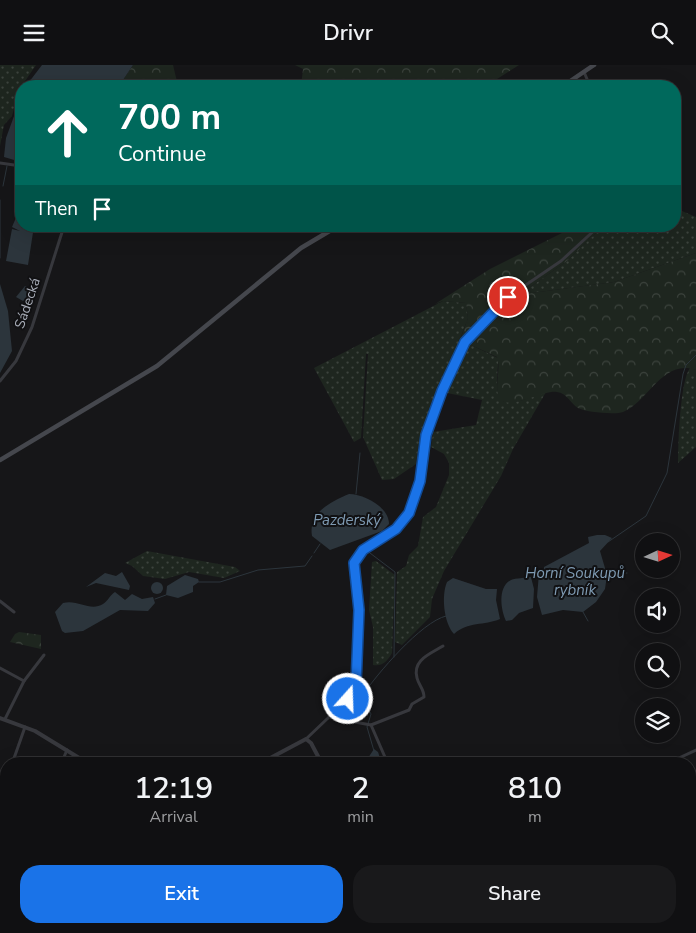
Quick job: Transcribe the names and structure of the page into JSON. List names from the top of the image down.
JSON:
{
  "streets": {
    "street": ["Sádecká"]
  },
  "water": ["Pazderský", "Horní Soukupů rybník"],
  "north": "right",
  "page": {
    "header": "Drivr",
    "turn": ["700 m", "Continue"],
    "then": "Then",
    "eta": [
      "12:19",
      "Arrival",
      "2",
      "min",
      "810",
      "m"
    ],
    "buttons": ["Exit", "Share"]
  }
}
